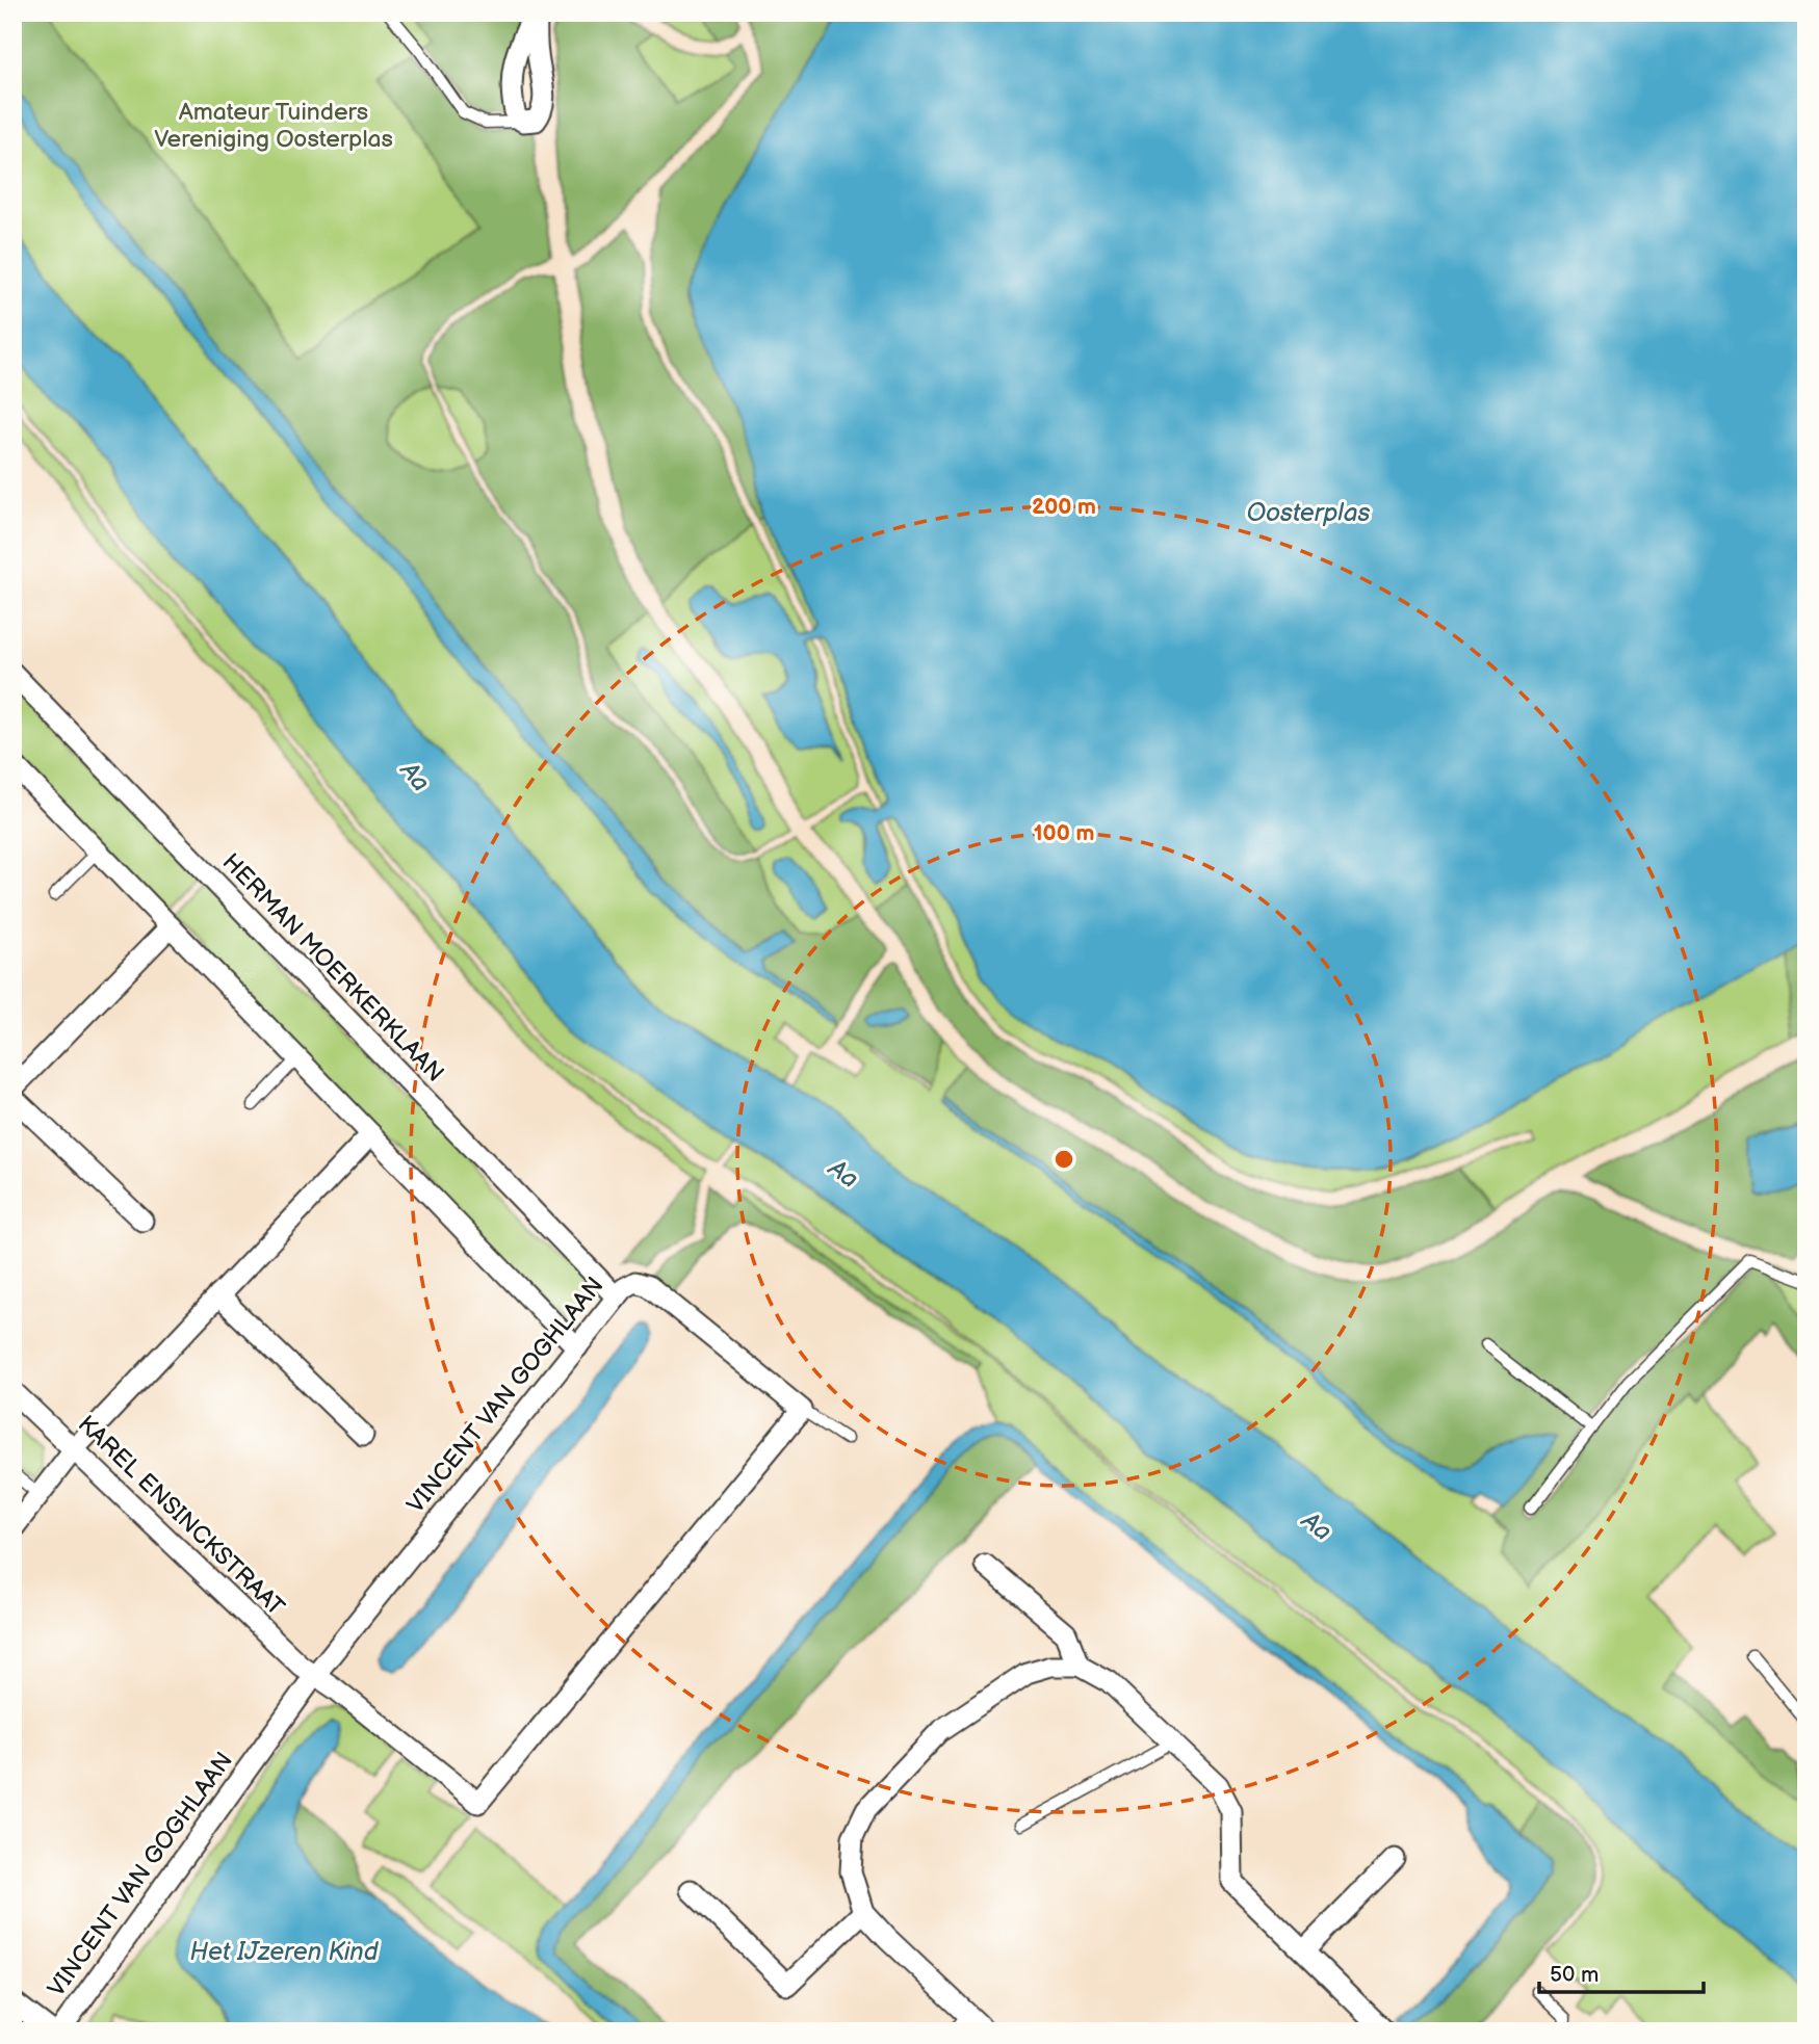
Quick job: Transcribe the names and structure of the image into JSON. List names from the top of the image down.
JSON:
{
  "streets": {
    "street": ["HERMAN MOERKERKLAAN", "VINCENT VAN GOGHLAAN", "KAREL ENSINCKSTRAAT"]
  },
  "crossings": [
    ["HERMAN MOERKERKLAAN", "VINCENT VAN GOGHLAAN"],
    ["VINCENT VAN GOGHLAAN", "KAREL ENSINCKSTRAAT"]
  ],
  "water": ["Oosterplas", "Aa", "Het IJzeren Kind"],
  "parks": ["Amateur Tuinders Vereniging Oosterplas"],
  "scale_bar": "50 m",
  "rings": ["200 m", "100 m"]
}
